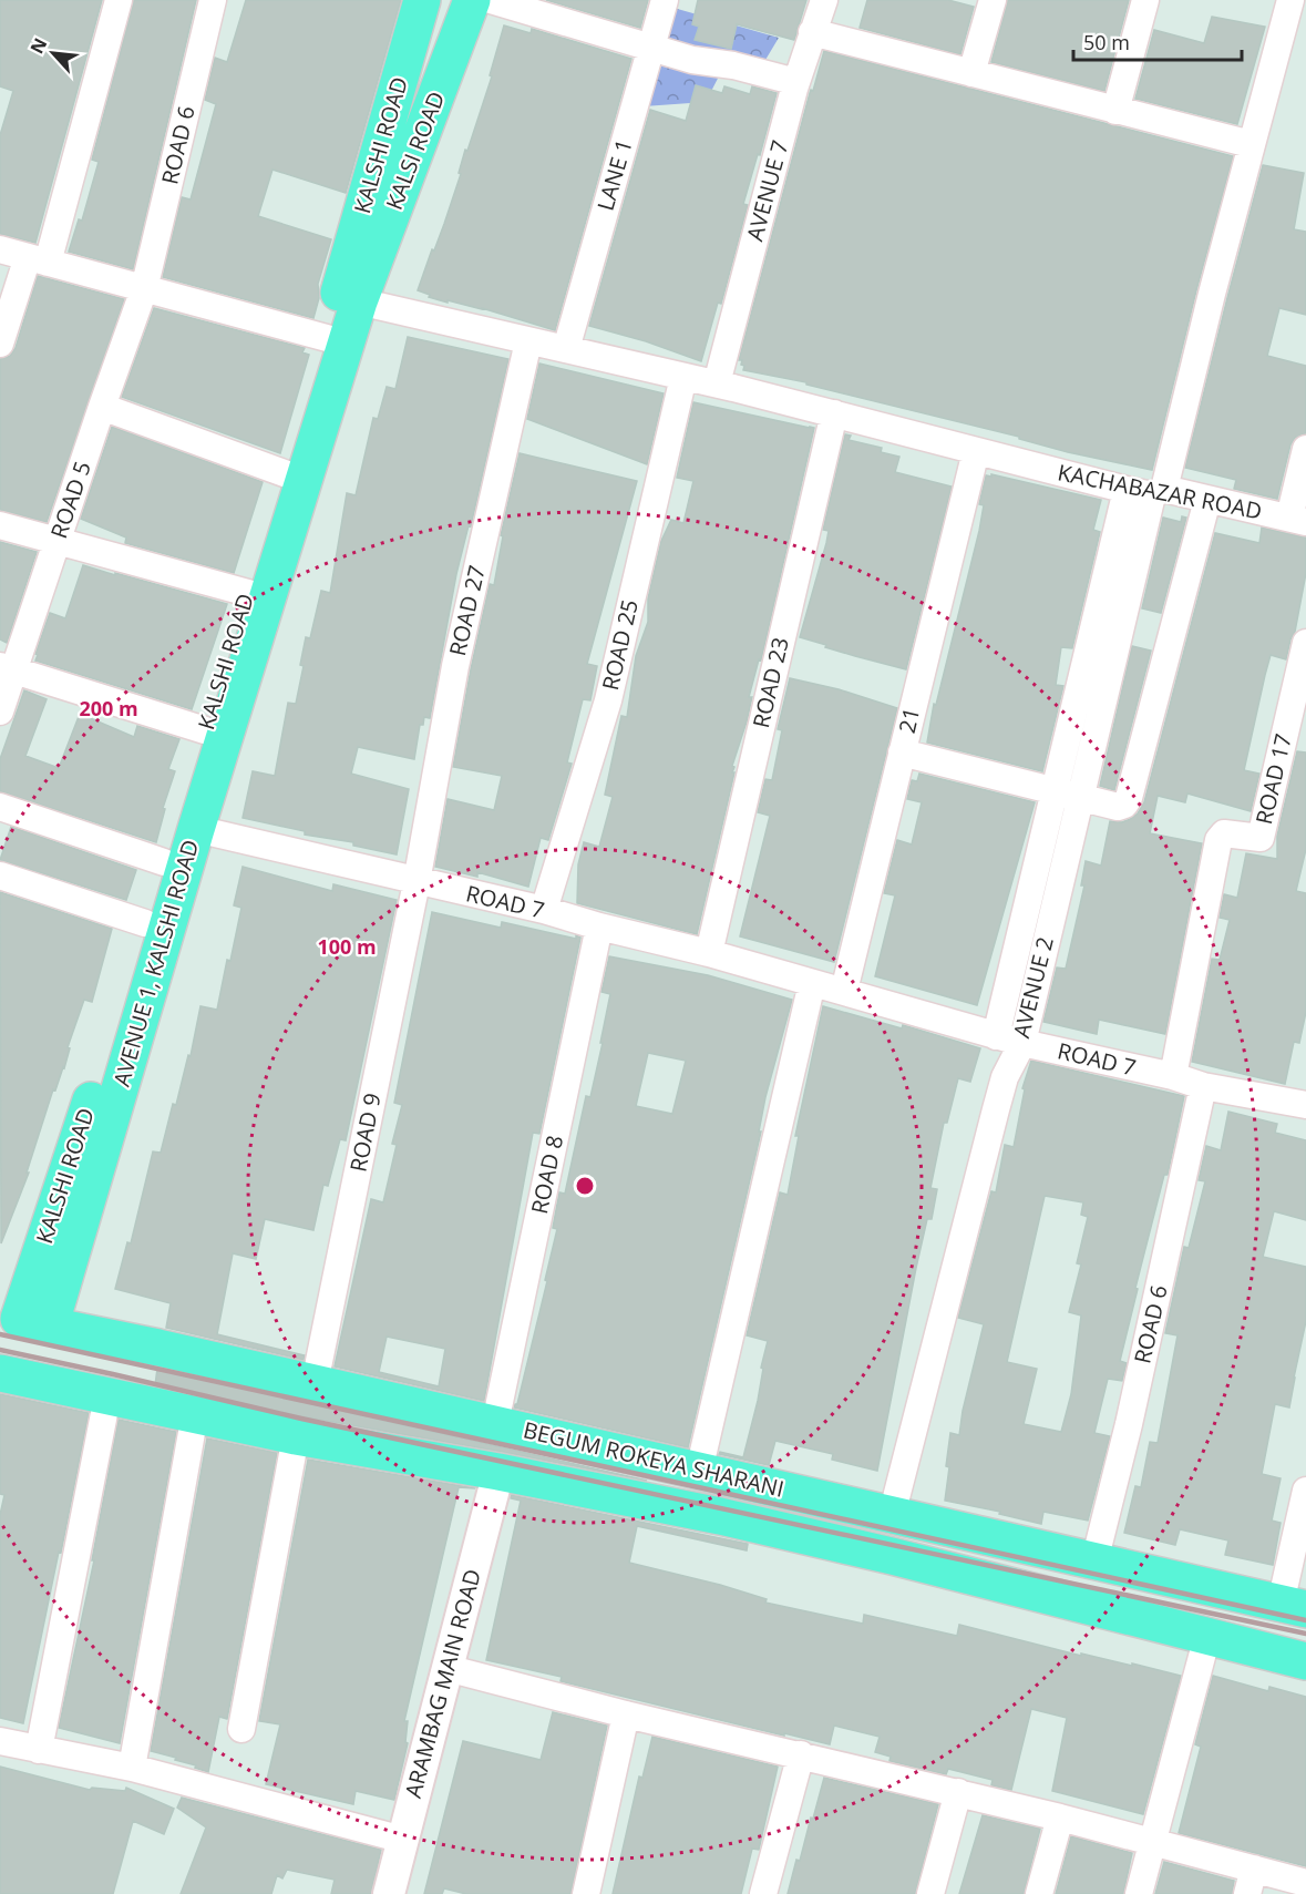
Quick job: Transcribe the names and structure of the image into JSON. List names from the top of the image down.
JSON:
{
  "streets": {
    "main road": [
      "KALSHI ROAD",
      "KALSI ROAD",
      "AVENUE 1, KALSHI ROAD",
      "BEGUM ROKEYA SHARANI"
    ],
    "street": [
      "ROAD 6",
      "LANE 1",
      "AVENUE 7",
      "KACHABAZAR ROAD",
      "ROAD 5",
      "ROAD 27",
      "ROAD 25",
      "ROAD 23",
      "21",
      "ROAD 17",
      "ROAD 7",
      "AVENUE 2",
      "ROAD 9",
      "ROAD 8",
      "ARAMBAG MAIN ROAD"
    ]
  },
  "crossings": [
    ["ROAD 6", "ROAD 5"],
    ["ROAD 6", "ROAD 7"],
    ["ROAD 6", "BEGUM ROKEYA SHARANI"],
    ["KALSHI ROAD", "KALSI ROAD"],
    ["KALSHI ROAD", "AVENUE 1, KALSHI ROAD"],
    ["KALSHI ROAD", "BEGUM ROKEYA SHARANI"],
    ["KALSI ROAD", "KACHABAZAR ROAD"],
    ["LANE 1", "KACHABAZAR ROAD"],
    ["AVENUE 7", "KACHABAZAR ROAD"],
    ["KACHABAZAR ROAD", "ROAD 27"],
    ["KACHABAZAR ROAD", "ROAD 25"],
    ["KACHABAZAR ROAD", "ROAD 23"],
    ["KACHABAZAR ROAD", "21"],
    ["KACHABAZAR ROAD", "AVENUE 2"],
    ["ROAD 27", "ROAD 7"],
    ["ROAD 27", "ROAD 9"],
    ["ROAD 25", "ROAD 7"],
    ["ROAD 23", "ROAD 7"],
    ["21", "ROAD 7"],
    ["ROAD 17", "ROAD 7"],
    ["ROAD 7", "AVENUE 1, KALSHI ROAD"],
    ["ROAD 7", "AVENUE 2"],
    ["ROAD 7", "ROAD 9"],
    ["ROAD 7", "ROAD 8"],
    ["AVENUE 1, KALSHI ROAD", "BEGUM ROKEYA SHARANI"],
    ["AVENUE 2", "BEGUM ROKEYA SHARANI"],
    ["ROAD 9", "BEGUM ROKEYA SHARANI"],
    ["ROAD 8", "BEGUM ROKEYA SHARANI"],
    ["BEGUM ROKEYA SHARANI", "ARAMBAG MAIN ROAD"]
  ],
  "scale_bar": "50 m",
  "north": "top left",
  "rings": ["200 m", "100 m"]
}
